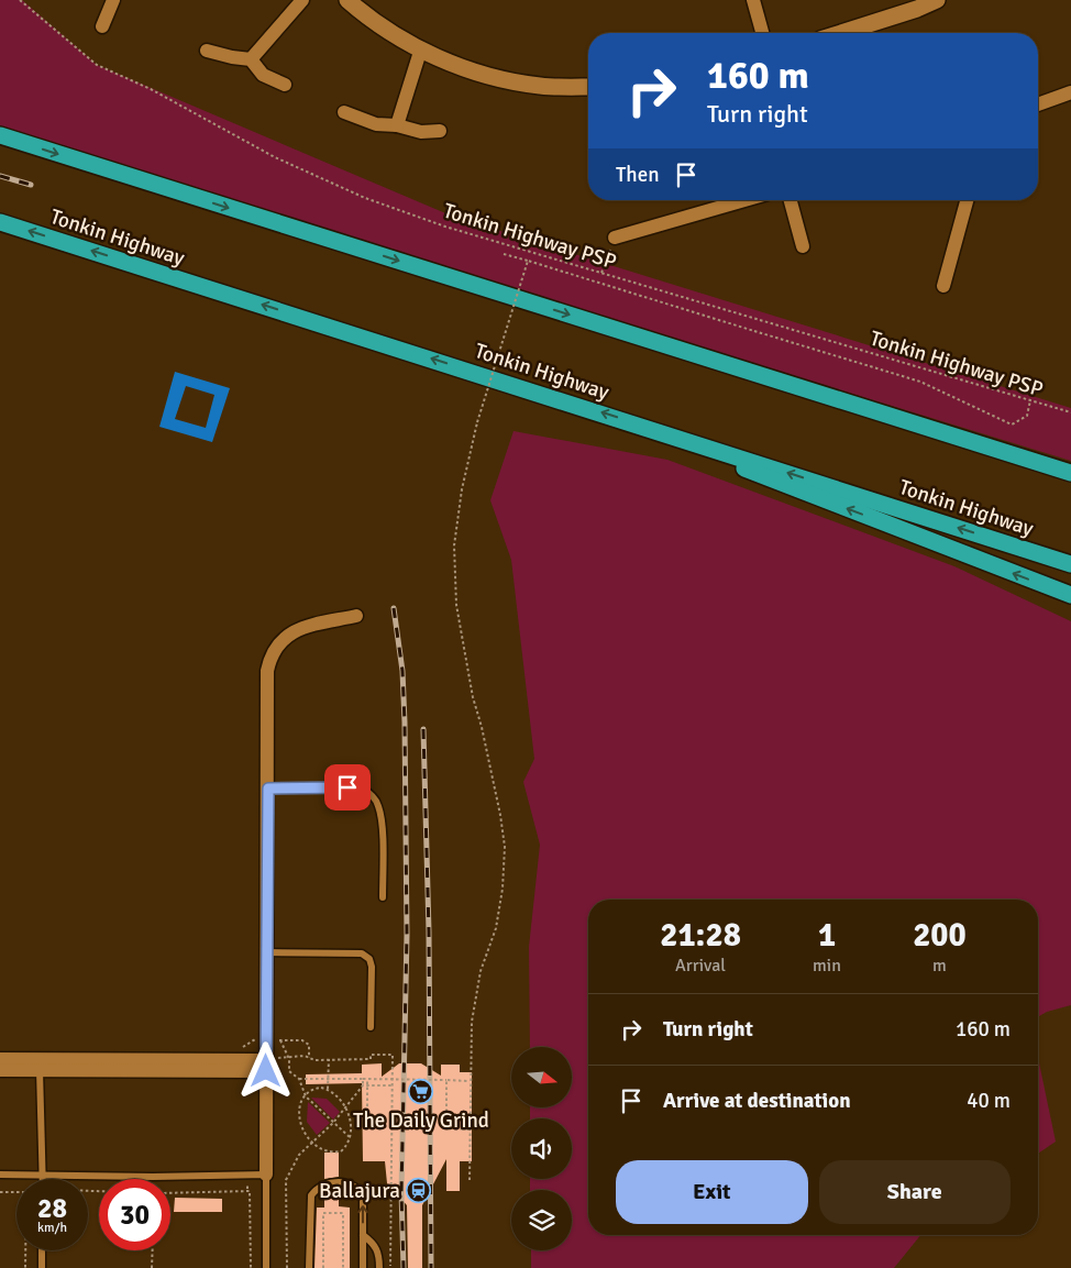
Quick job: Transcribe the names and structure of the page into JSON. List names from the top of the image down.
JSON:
{
  "streets": {
    "highway": ["Tonkin Highway"],
    "path": ["Tonkin Highway PSP"]
  },
  "places": {
    "supermarket": ["The Daily Grind"],
    "station": ["Ballajura"]
  },
  "north": "right",
  "page": {
    "turn": ["160 m", "Turn right"],
    "then": "Then",
    "eta": [
      "21:28",
      "Arrival",
      "1",
      "min",
      "200",
      "m"
    ],
    "list": [
      {
        "name": "Turn right",
        "value": "160 m"
      },
      {
        "name": "Arrive at destination",
        "value": "40 m"
      }
    ],
    "buttons": ["Exit", "Share"],
    "speed": "28 km/h",
    "limit": "30"
  }
}
